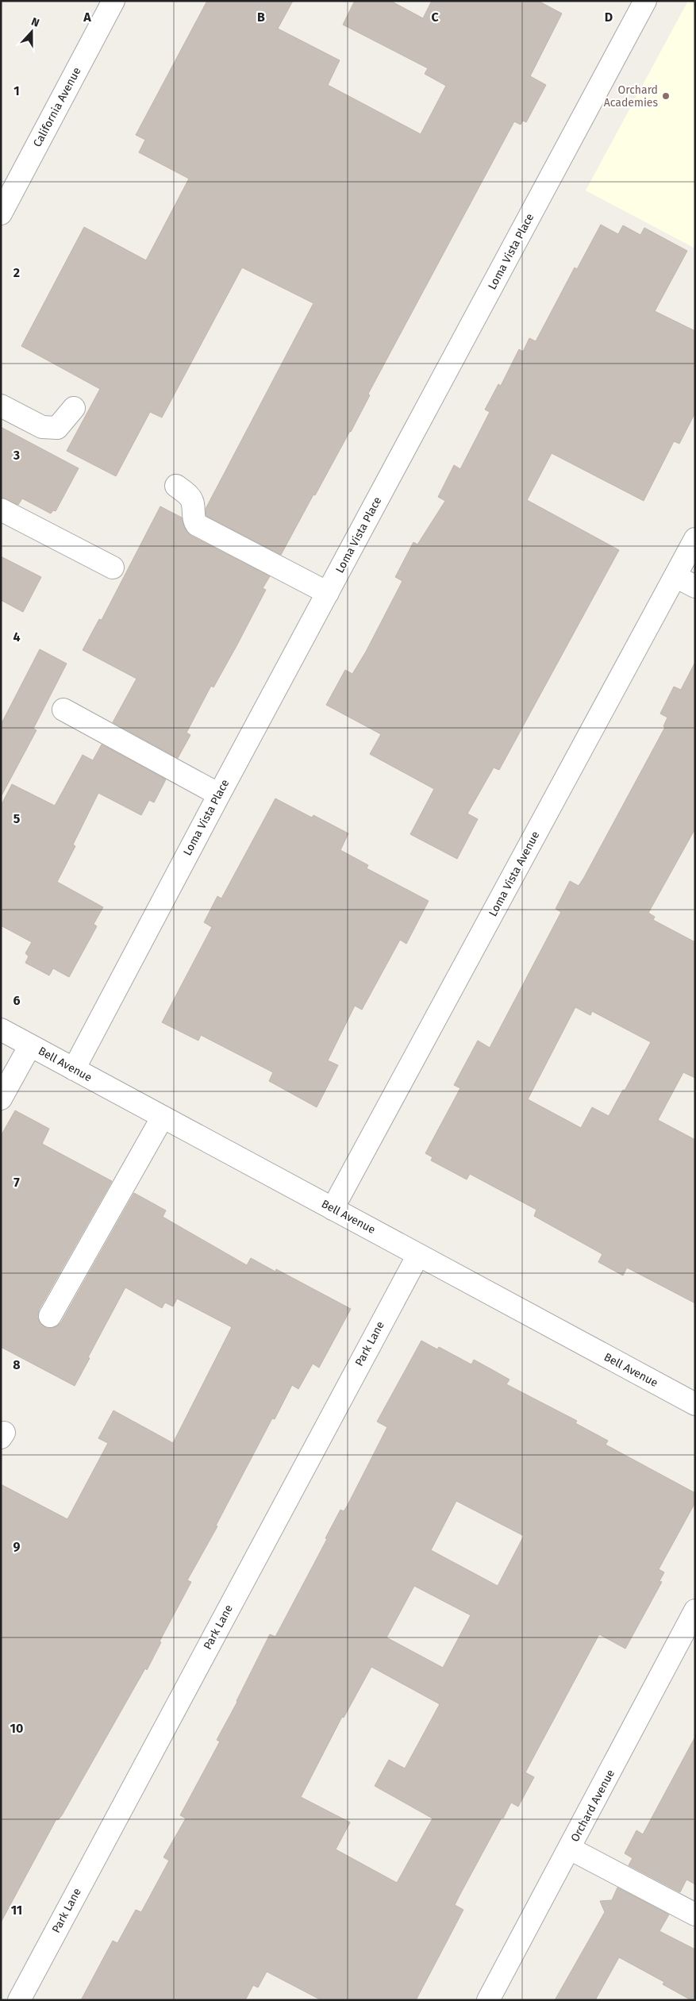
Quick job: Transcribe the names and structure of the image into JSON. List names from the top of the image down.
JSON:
{
  "streets": {
    "street": [
      "California Avenue",
      "Loma Vista Place",
      "Loma Vista Avenue",
      "Bell Avenue",
      "Park Lane",
      "Orchard Avenue"
    ]
  },
  "crossings": [
    ["Loma Vista Place", "Bell Avenue"],
    ["Loma Vista Avenue", "Bell Avenue"],
    ["Bell Avenue", "Park Lane"]
  ],
  "places": ["Orchard Academies"],
  "north": "top",
  "grid": {
    "columns": [
      "A",
      "B",
      "C",
      "D"
    ],
    "rows": [
      "1",
      "2",
      "3",
      "4",
      "5",
      "6",
      "7",
      "8",
      "9",
      "10",
      "11"
    ]
  }
}
